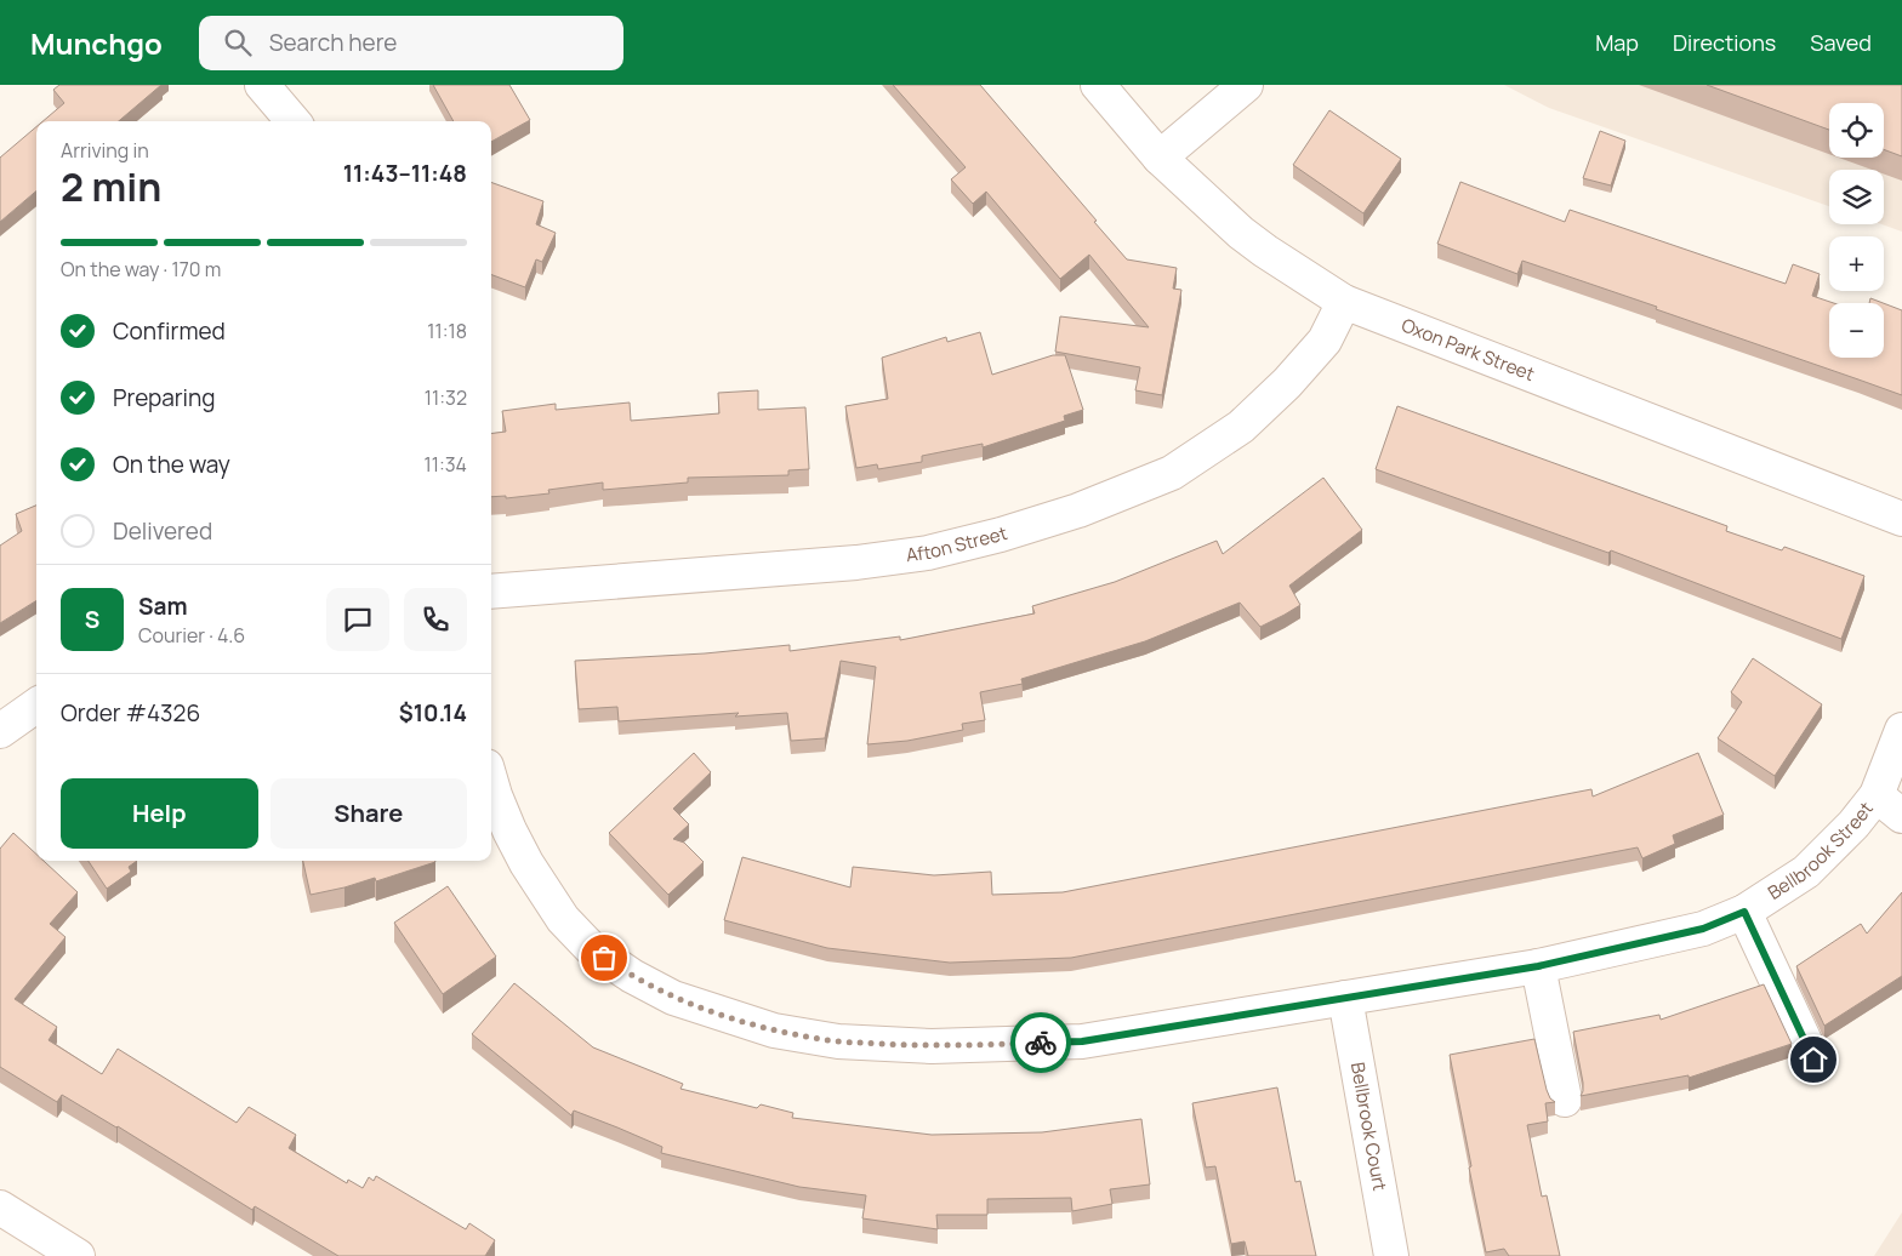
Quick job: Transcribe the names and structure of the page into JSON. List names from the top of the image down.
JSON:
{
  "streets": {
    "street": [
      "Oxon Park Street",
      "Afton Street",
      "Bellbrook Street",
      "Bellbrook Court"
    ]
  },
  "crossings": [
    ["Oxon Park Street", "Afton Street"],
    ["Bellbrook Street", "Bellbrook Court"]
  ],
  "page": {
    "header": "Munchgo",
    "search": "Search here",
    "nav": ["Map", "Directions", "Saved"],
    "map_buttons": ["+", "−"],
    "heading": ["2 min", "Arriving in", "11:43–11:48"],
    "panel": [
      "Sam",
      "Courier · 4.6",
      "Order #4326",
      "$10.14"
    ],
    "bar": "On the way · 170 m",
    "list": [
      ["Confirmed", "11:18"],
      ["Preparing", "11:32"],
      ["On the way", "11:34"],
      "Delivered"
    ],
    "round": "S",
    "buttons": ["Help", "Share"]
  }
}
